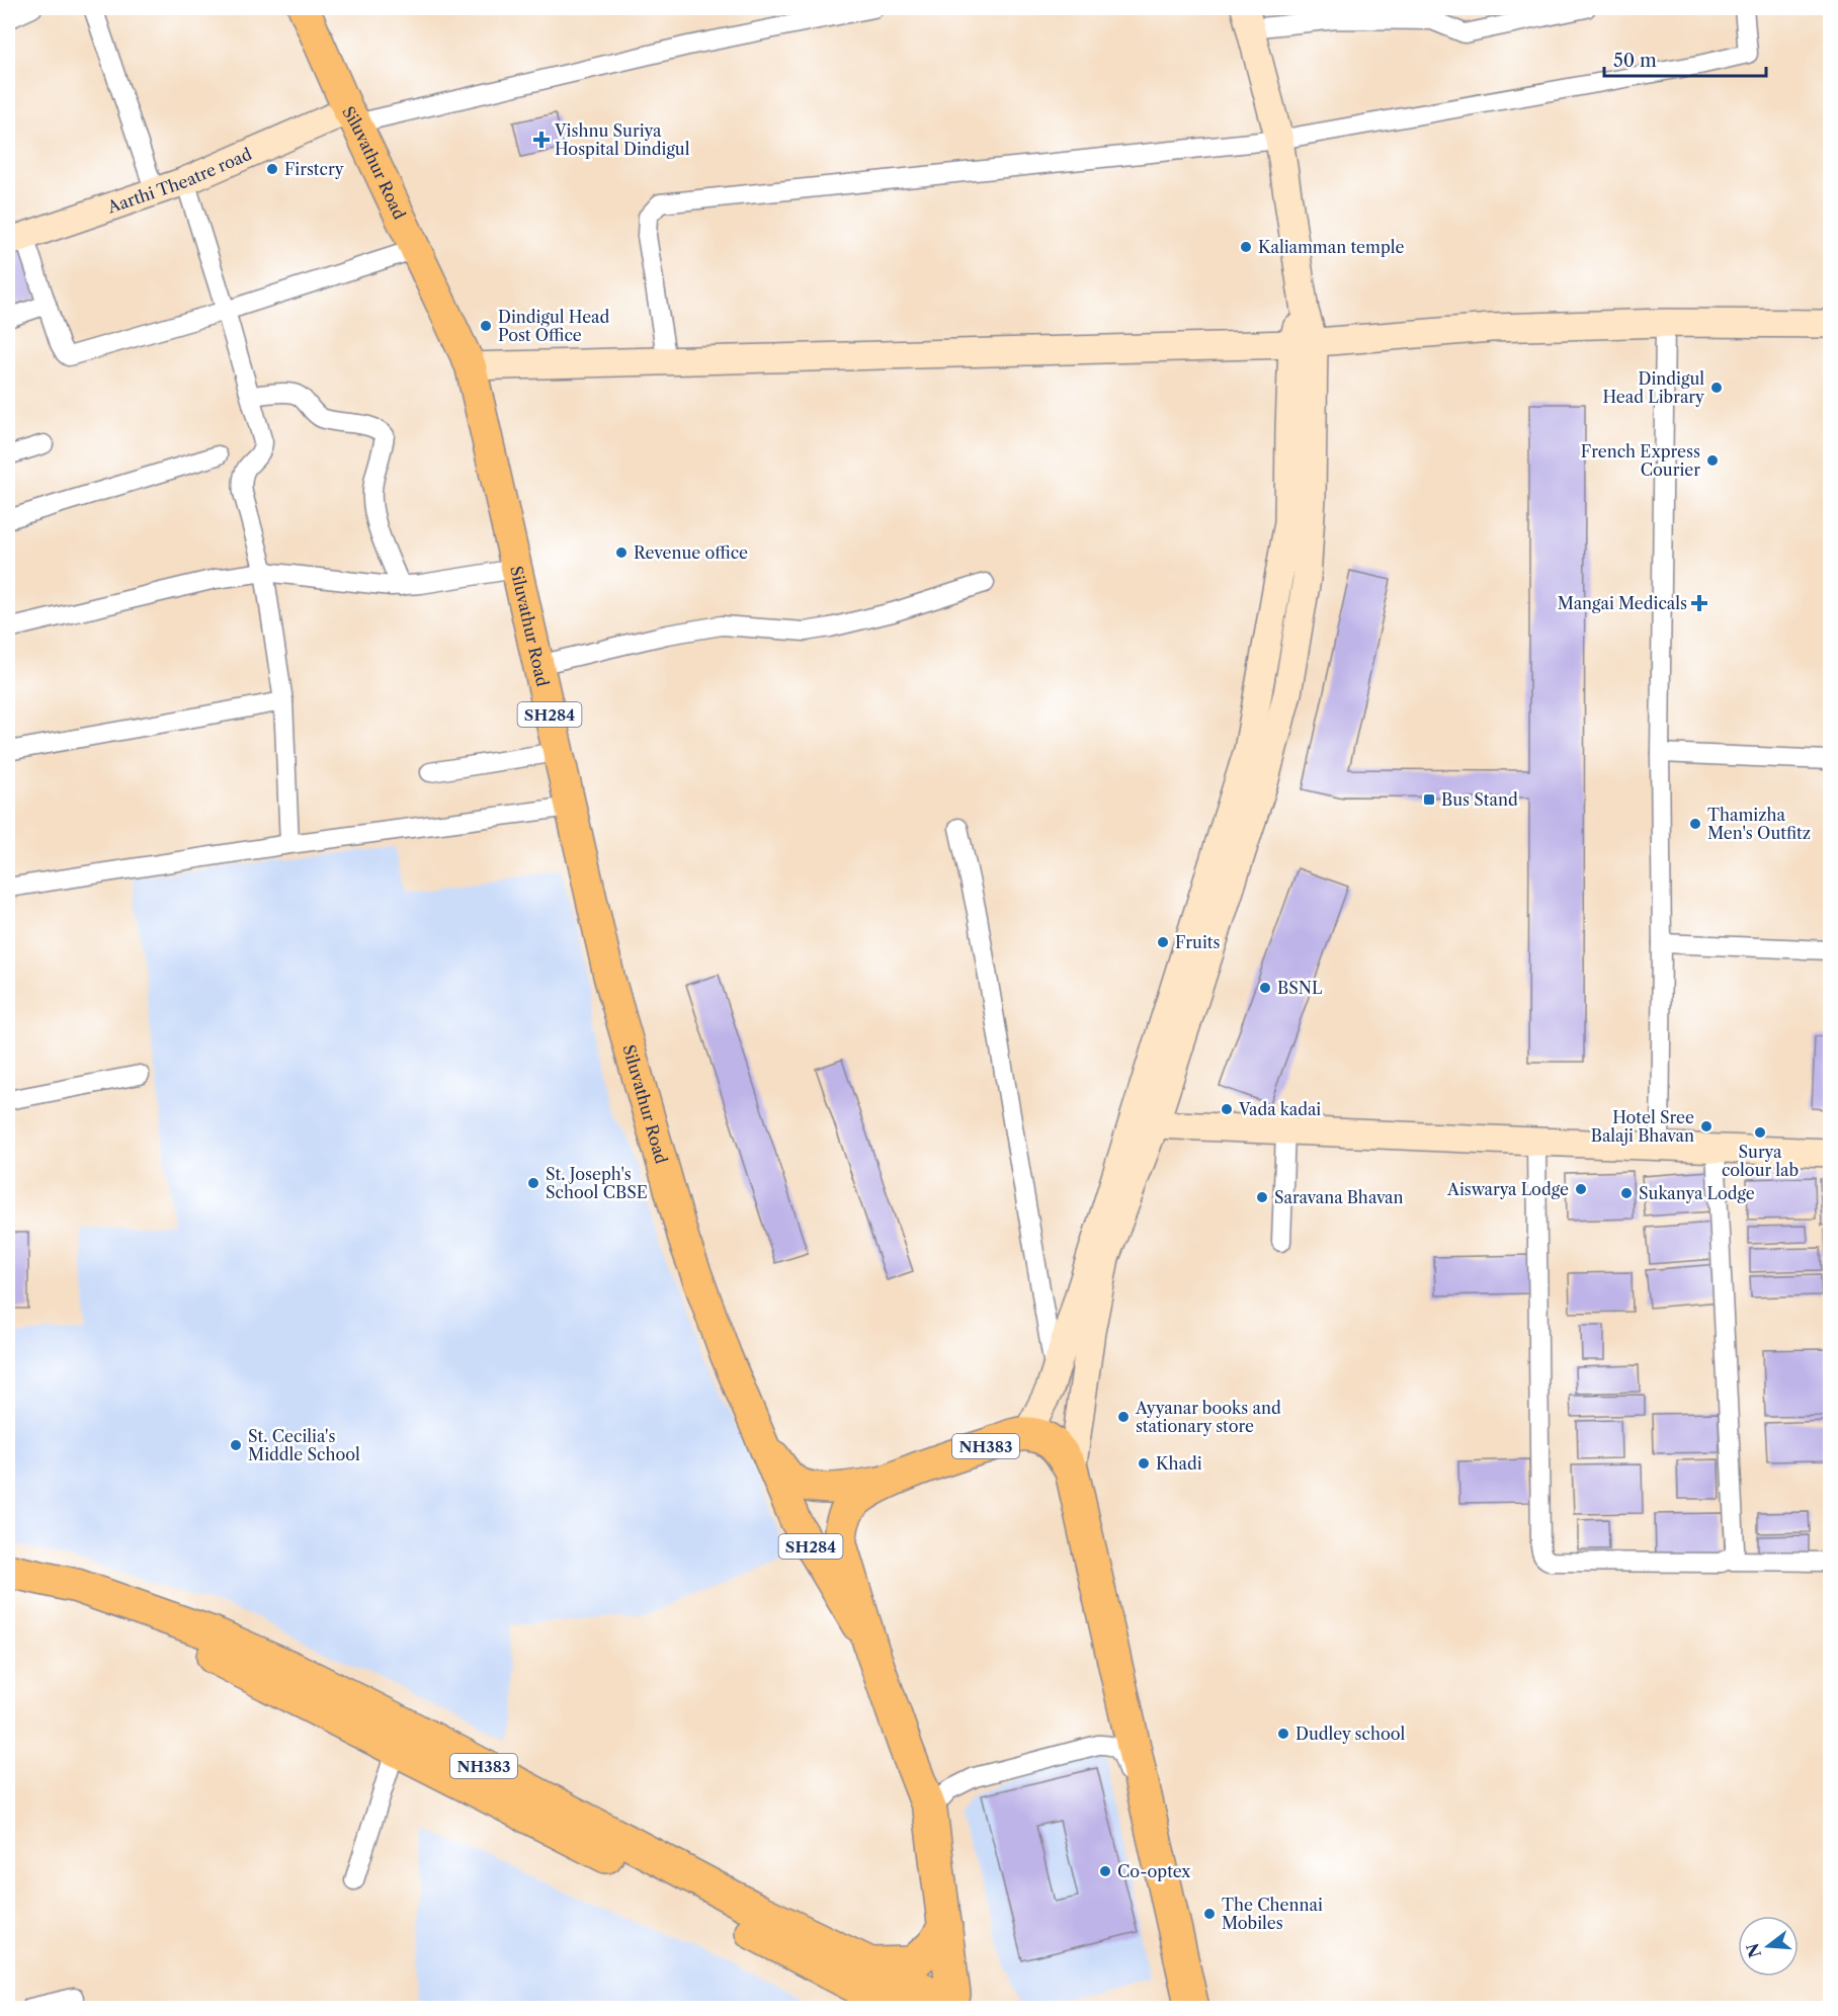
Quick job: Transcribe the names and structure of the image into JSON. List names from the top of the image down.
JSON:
{
  "streets": {
    "highway": ["NH383"],
    "main road": ["Siluvathur Road", "Aarthi Theatre road", "SH284"]
  },
  "crossings": [
    ["Siluvathur Road", "Aarthi Theatre road"],
    ["Siluvathur Road", "NH383"]
  ],
  "places": {
    "health": ["Vishnu Suriya Hospital Dindigul", "Mangai Medicals"],
    "other": [
      "Firstcry",
      "Kaliamman temple",
      "Dindigul Head Post Office",
      "Dindigul Head Library",
      "French Express Courier",
      "Revenue office",
      "Thamizha Men's Outfitz",
      "Fruits",
      "BSNL",
      "Vada kadai",
      "Hotel Sree Balaji Bhavan",
      "Surya colour lab",
      "St. Joseph's School CBSE",
      "Aiswarya Lodge",
      "Sukanya Lodge",
      "Saravana Bhavan",
      "Ayyanar books and stationary store",
      "St. Cecilia's Middle School",
      "Khadi",
      "Dudley school",
      "Co-optex",
      "The Chennai Mobiles"
    ],
    "transit": ["Bus Stand"]
  },
  "scale_bar": "50 m",
  "north": "left"
}
